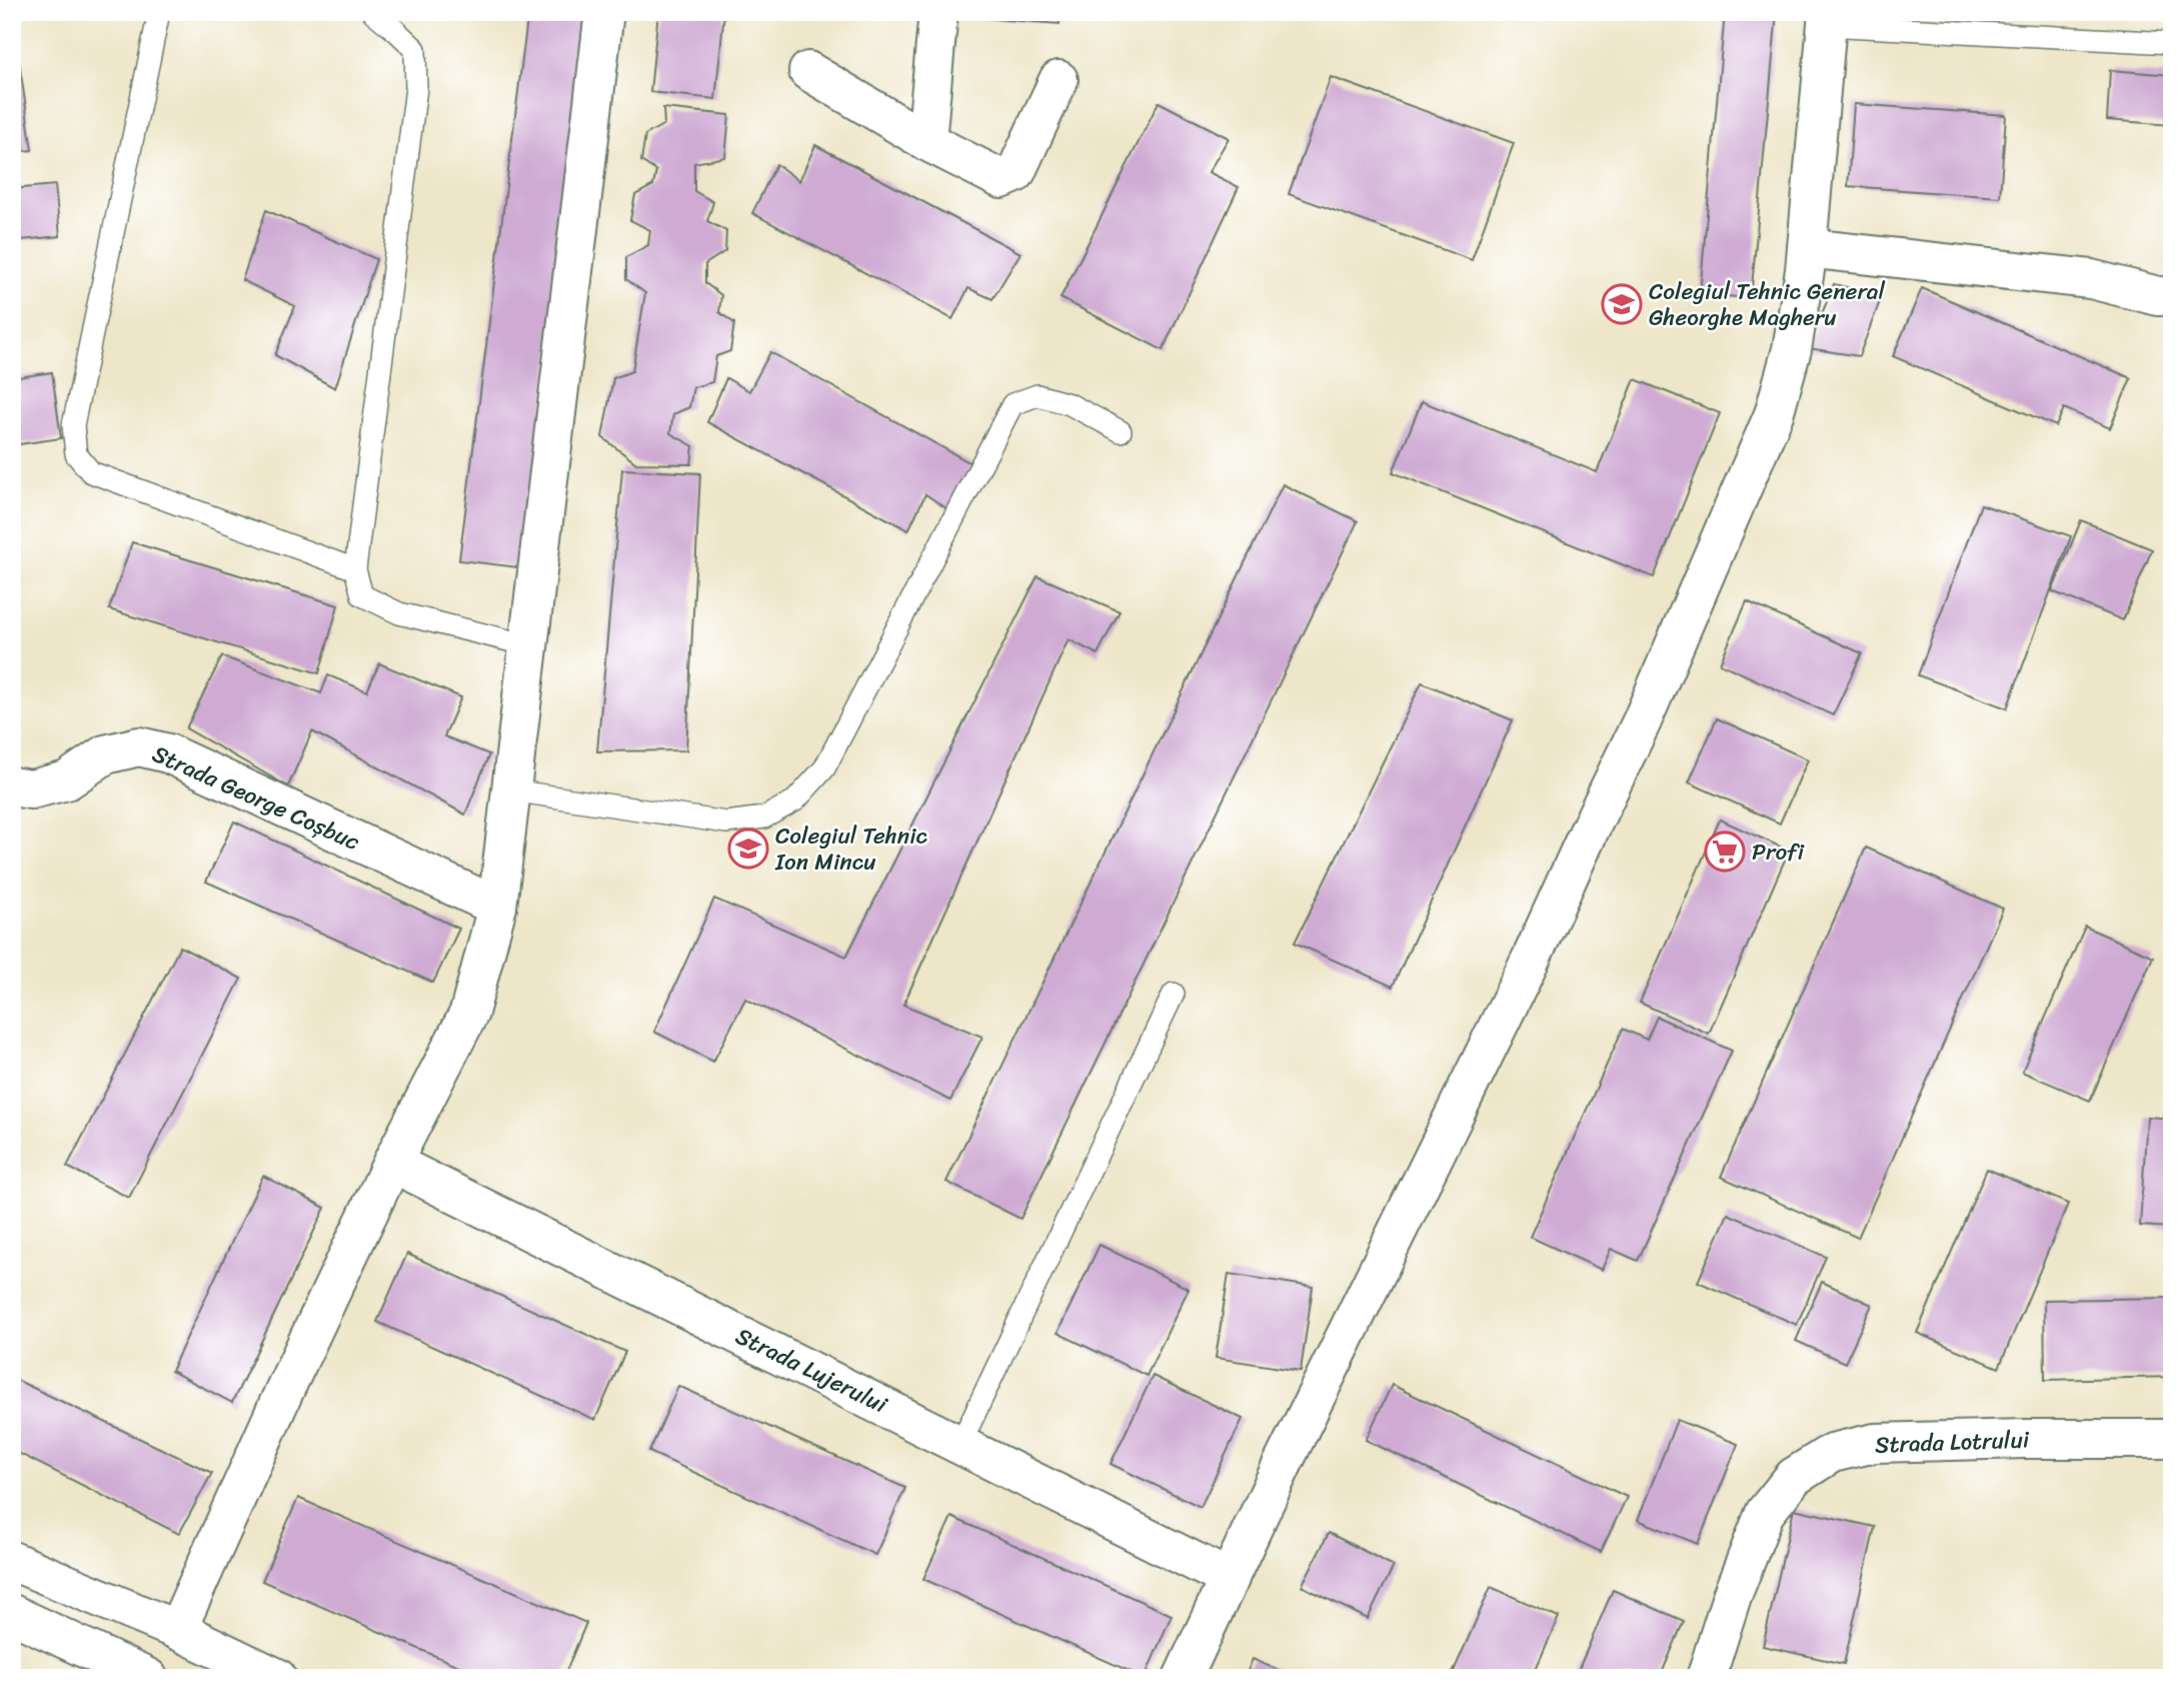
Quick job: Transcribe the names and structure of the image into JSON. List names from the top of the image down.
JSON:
{
  "streets": {
    "street": ["Strada George Coșbuc", "Strada Lujerului", "Strada Lotrului"]
  },
  "places": {
    "school or university": ["Colegiul Tehnic General Gheorghe Magheru", "Colegiul Tehnic Ion Mincu"],
    "supermarket": ["Profi"]
  }
}
